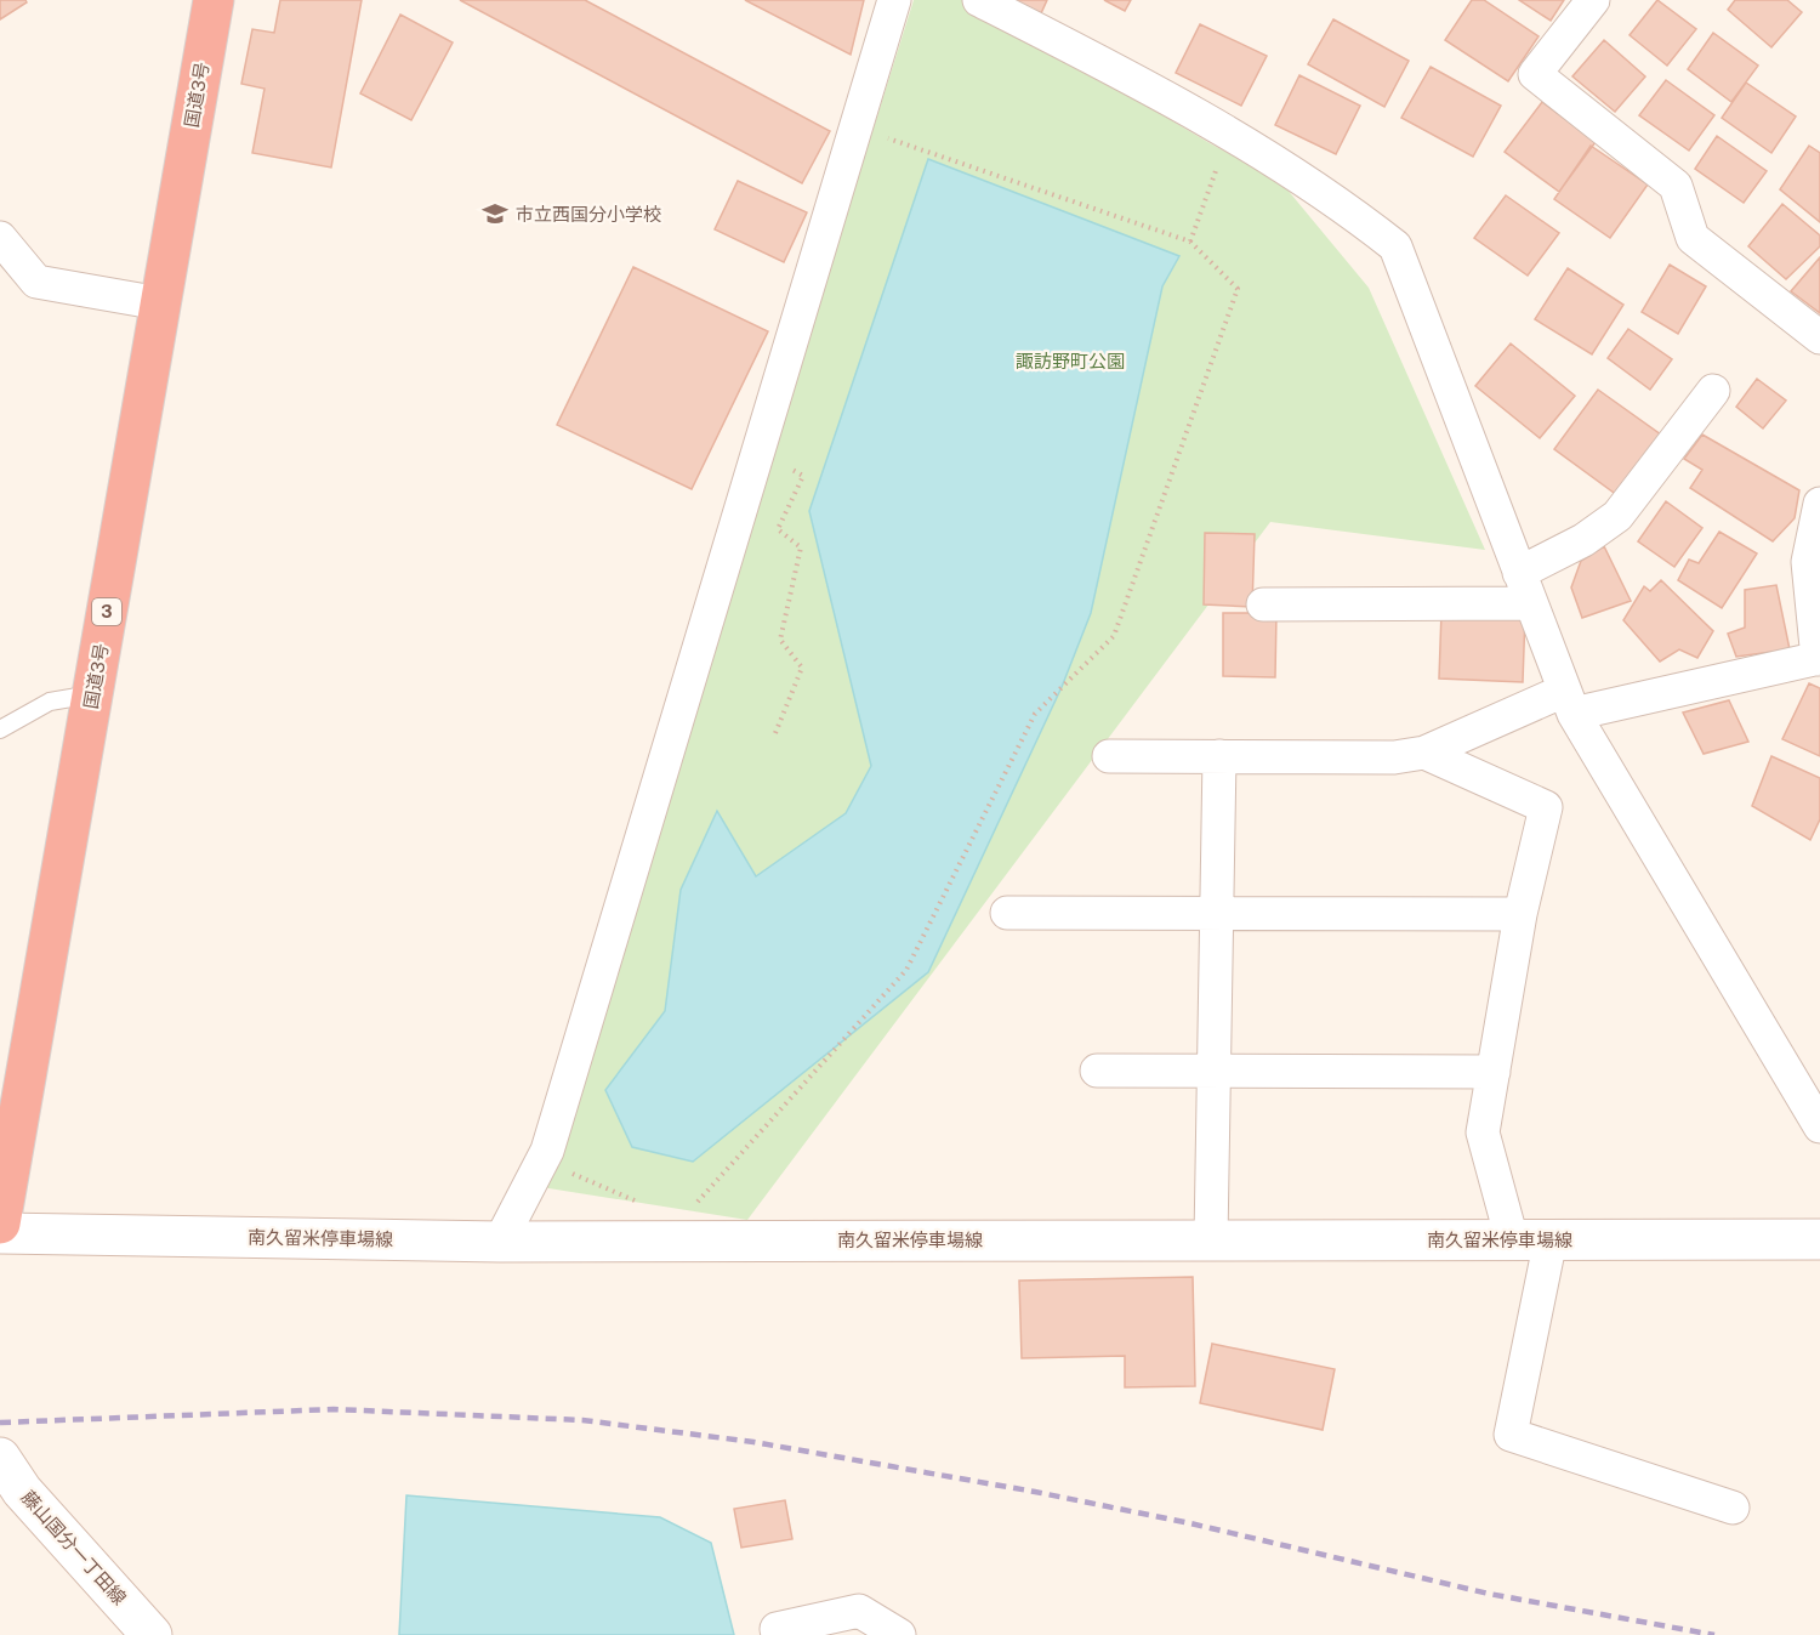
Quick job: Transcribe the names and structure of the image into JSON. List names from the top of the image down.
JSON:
{
  "streets": {
    "highway": ["国道3号", "3"],
    "main road": ["南久留米停車場線", "藤山国分一丁田線"]
  },
  "parks": ["諏訪野町公園"],
  "places": {
    "school or university": ["市立西国分小学校"]
  }
}
